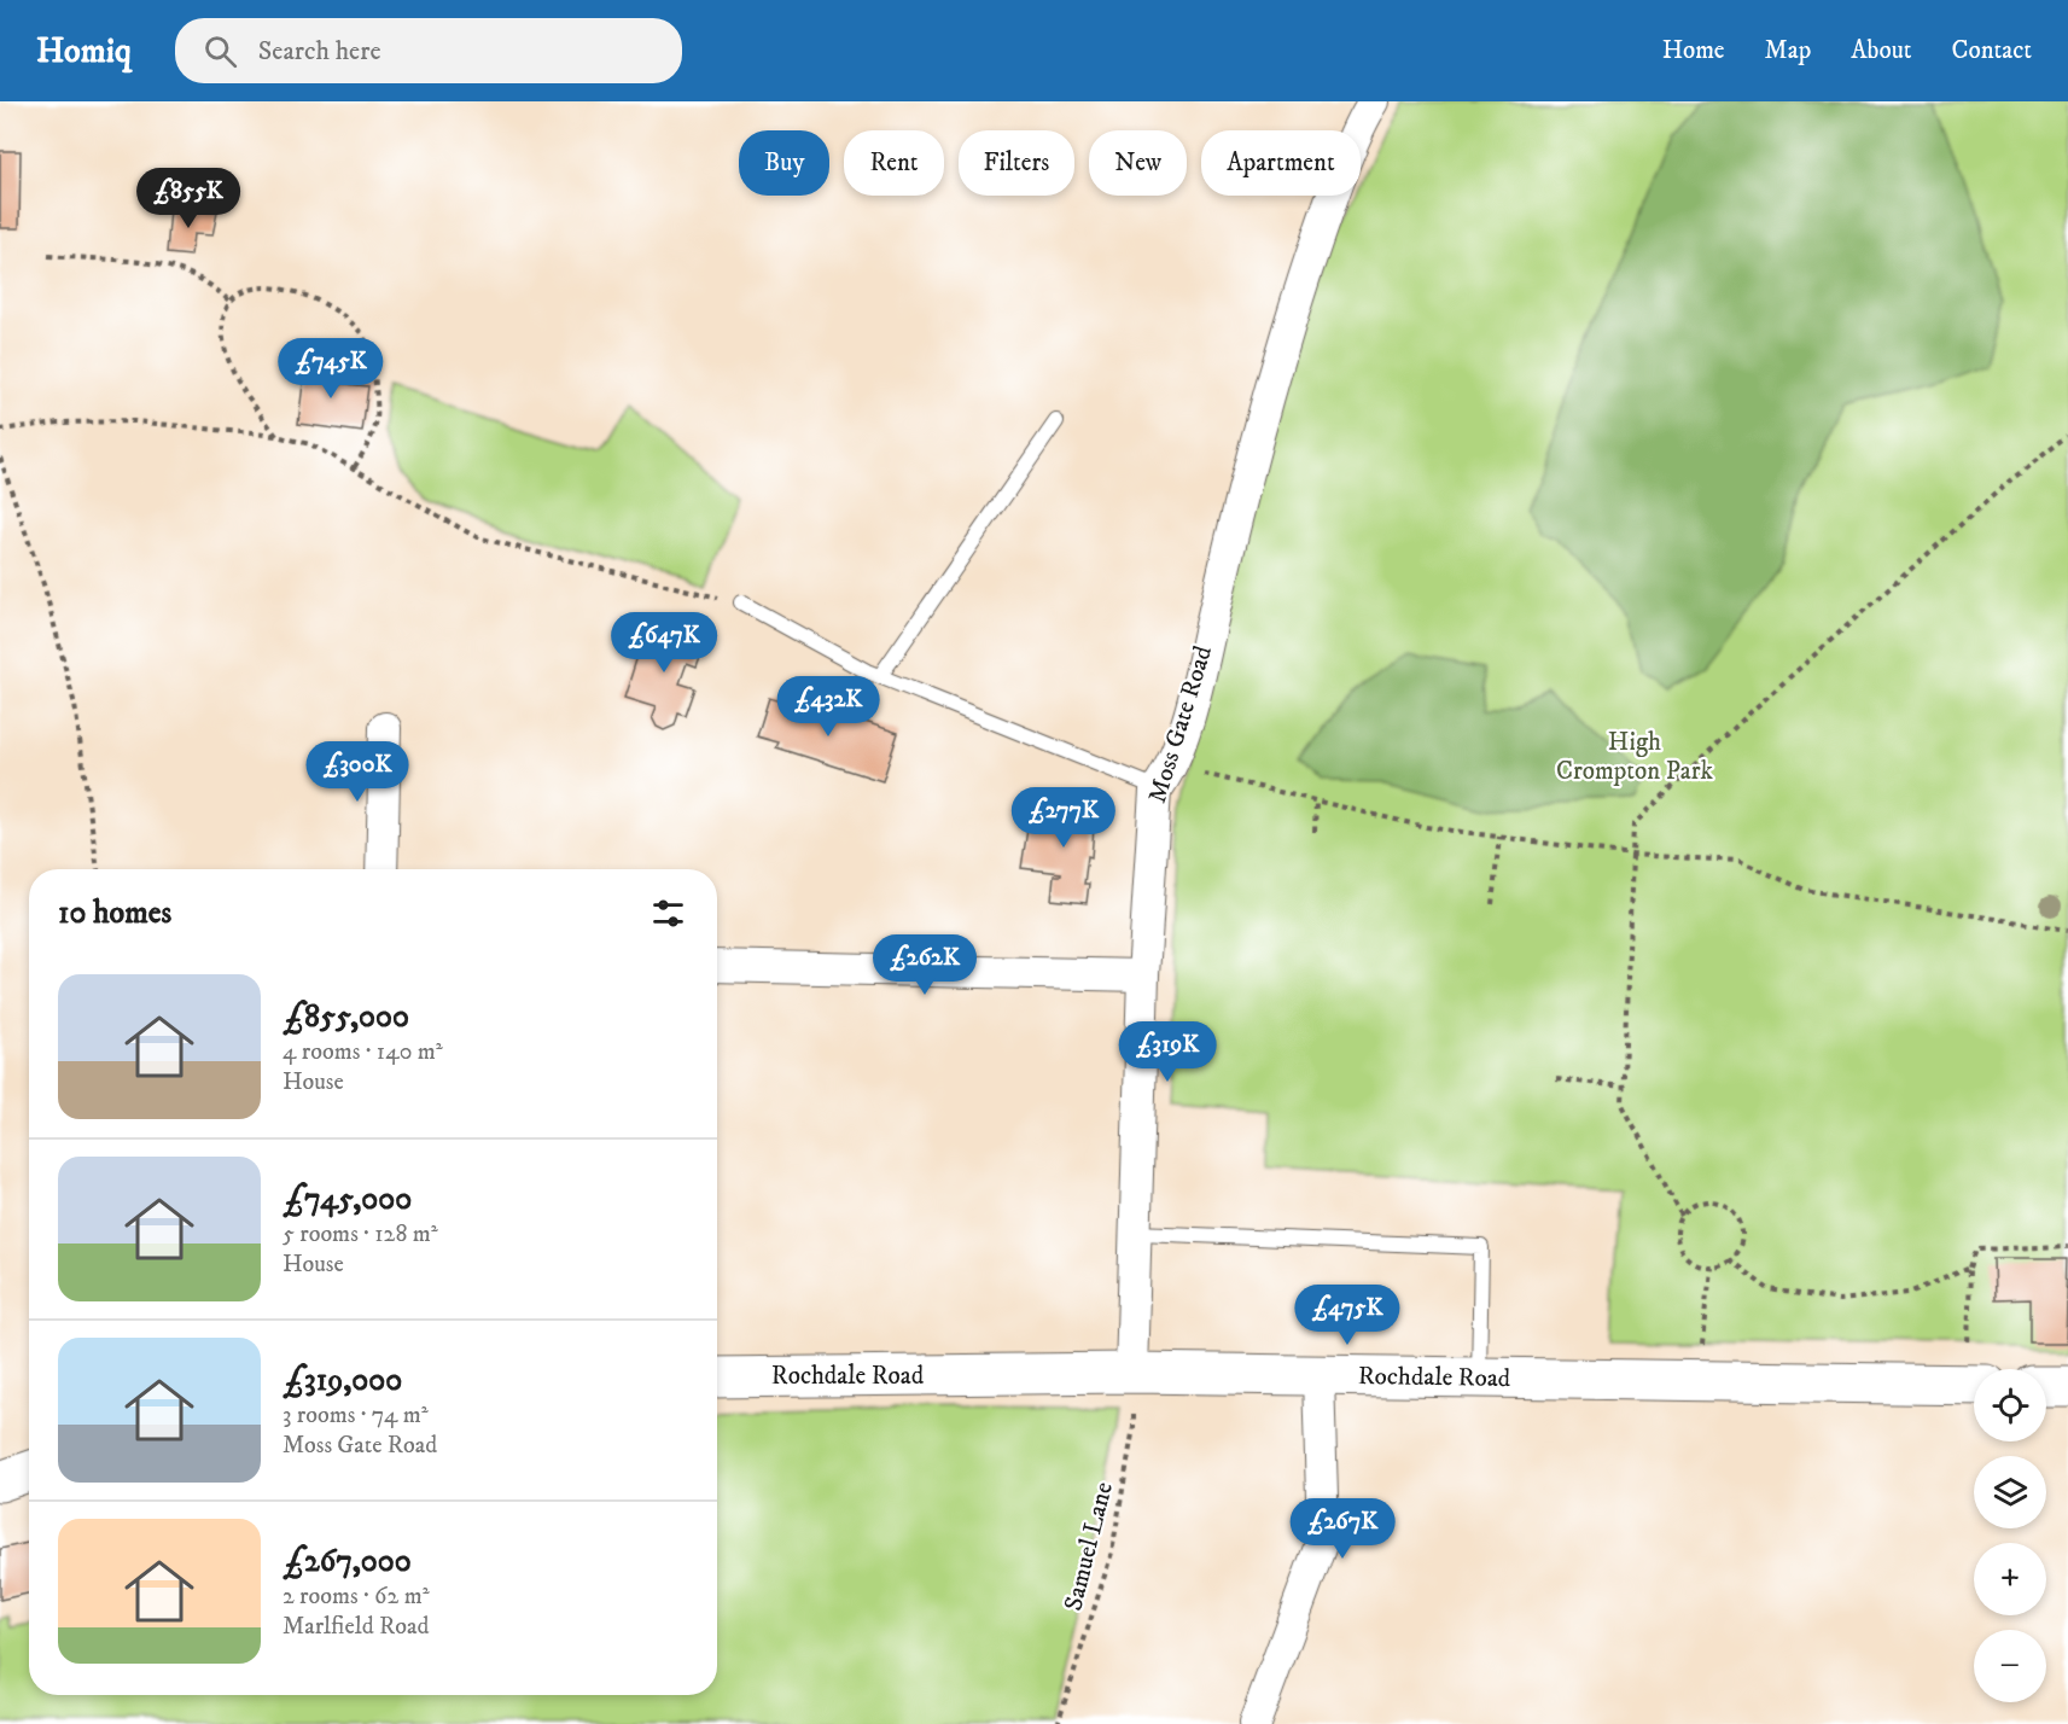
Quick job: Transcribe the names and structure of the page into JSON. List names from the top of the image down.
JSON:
{
  "streets": {
    "main road": ["Rochdale Road"],
    "street": ["Moss Gate Road"],
    "path": ["Samuel Lane"]
  },
  "crossings": [
    ["Moss Gate Road", "Rochdale Road"],
    ["Moss Gate Road", "Samuel Lane"],
    ["Rochdale Road", "Samuel Lane"]
  ],
  "parks": ["High Crompton Park"],
  "page": {
    "header": "Homiq",
    "search": "Search here",
    "nav": [
      "Home",
      "Map",
      "About",
      "Contact"
    ],
    "chip": [
      "Buy",
      "Rent",
      "Filters",
      "New",
      "Apartment"
    ],
    "price": [
      "£855K",
      "£745K",
      "£647K",
      "£432K",
      "£300K",
      "£277K",
      "£262K",
      "£319K",
      "£475K",
      "£267K"
    ],
    "heading": "10 homes",
    "list": [
      {
        "name": "£855,000",
        "note": "4 rooms · 140 m² · House"
      },
      {
        "name": "£745,000",
        "note": "5 rooms · 128 m² · House"
      },
      {
        "name": "£319,000",
        "note": "3 rooms · 74 m² · Moss Gate Road"
      },
      {
        "name": "£267,000",
        "note": "2 rooms · 62 m² · Marlfield Road"
      }
    ],
    "map_buttons": ["+", "−"]
  }
}
